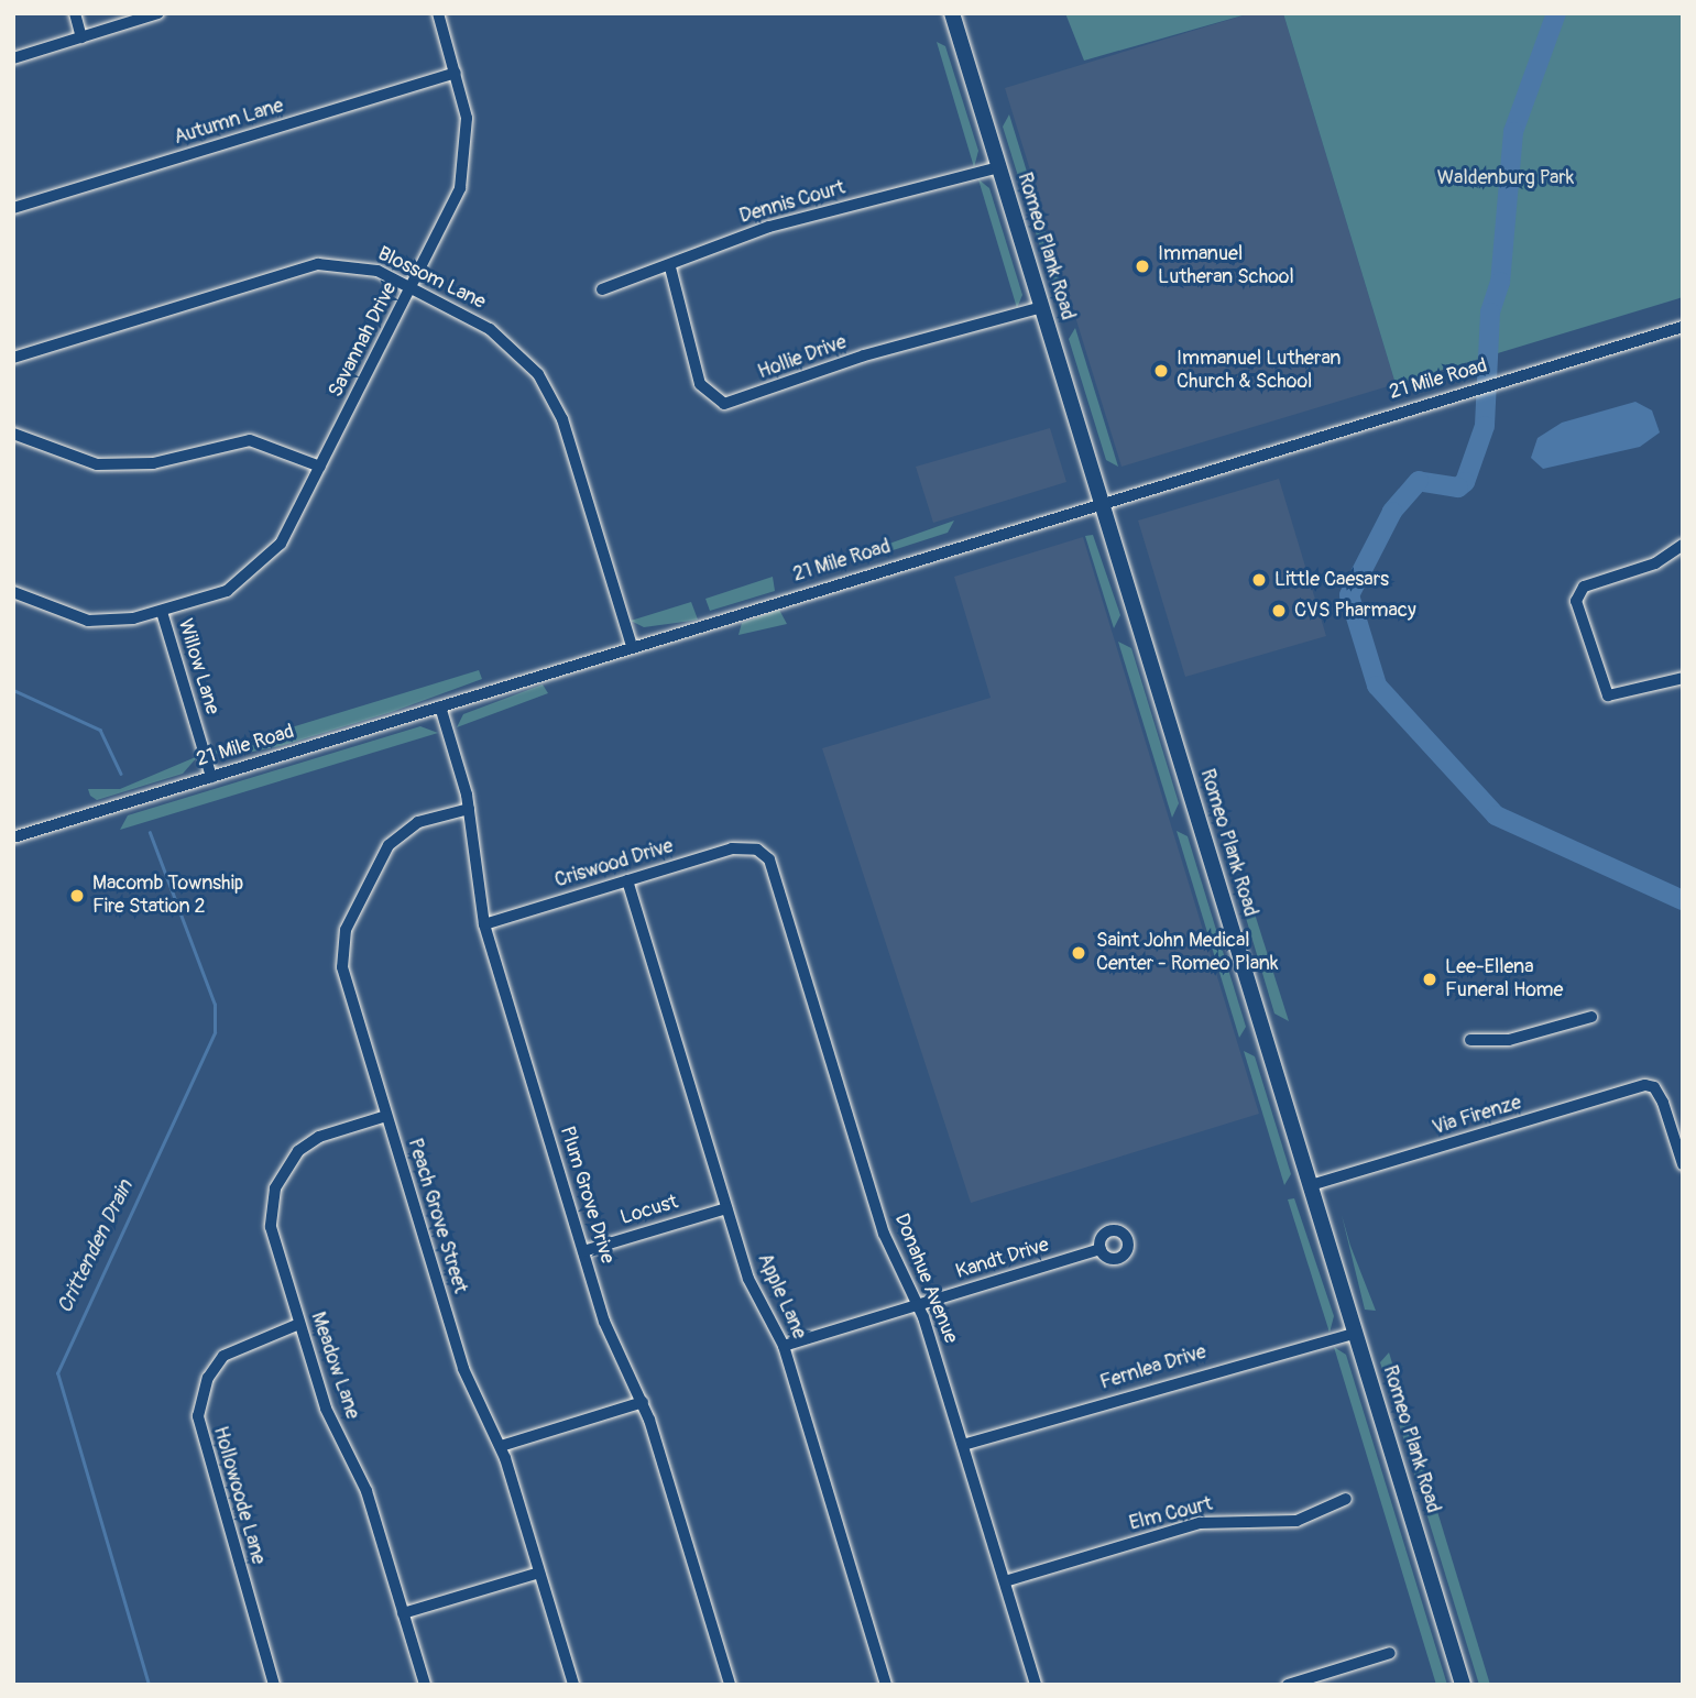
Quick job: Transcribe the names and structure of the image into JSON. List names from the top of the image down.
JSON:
{
  "streets": {
    "main road": ["Romeo Plank Road"],
    "street": [
      "Autumn Lane",
      "Dennis Court",
      "Blossom Lane",
      "Savannah Drive",
      "Hollie Drive",
      "21 Mile Road",
      "Willow Lane",
      "Criswood Drive",
      "Via Firenze",
      "Plum Grove Drive",
      "Locust",
      "Peach Grove Street",
      "Kandt Drive",
      "Donahue Avenue",
      "Apple Lane",
      "Meadow Lane",
      "Fernlea Drive",
      "Hollowoode Lane",
      "Elm Court"
    ]
  },
  "crossings": [
    ["Autumn Lane", "Savannah Drive"],
    ["Dennis Court", "Romeo Plank Road"],
    ["Dennis Court", "Hollie Drive"],
    ["Romeo Plank Road", "Hollie Drive"],
    ["Romeo Plank Road", "21 Mile Road"],
    ["Romeo Plank Road", "Via Firenze"],
    ["Romeo Plank Road", "Fernlea Drive"],
    ["Blossom Lane", "Savannah Drive"],
    ["Blossom Lane", "21 Mile Road"],
    ["Savannah Drive", "Willow Lane"],
    ["21 Mile Road", "Willow Lane"],
    ["21 Mile Road", "Plum Grove Drive"],
    ["Criswood Drive", "Plum Grove Drive"],
    ["Criswood Drive", "Donahue Avenue"],
    ["Criswood Drive", "Apple Lane"],
    ["Plum Grove Drive", "Locust"],
    ["Plum Grove Drive", "Peach Grove Street"],
    ["Locust", "Apple Lane"],
    ["Peach Grove Street", "Meadow Lane"],
    ["Kandt Drive", "Donahue Avenue"],
    ["Kandt Drive", "Apple Lane"],
    ["Donahue Avenue", "Fernlea Drive"],
    ["Donahue Avenue", "Elm Court"],
    ["Meadow Lane", "Hollowoode Lane"]
  ],
  "water": ["Crittenden Drain"],
  "parks": ["Waldenburg Park"],
  "places": [
    "Immanuel Lutheran School",
    "Immanuel Lutheran Church & School",
    "Little Caesars",
    "CVS Pharmacy",
    "Macomb Township Fire Station 2",
    "Saint John Medical Center - Romeo Plank",
    "Lee-Ellena Funeral Home"
  ]
}
